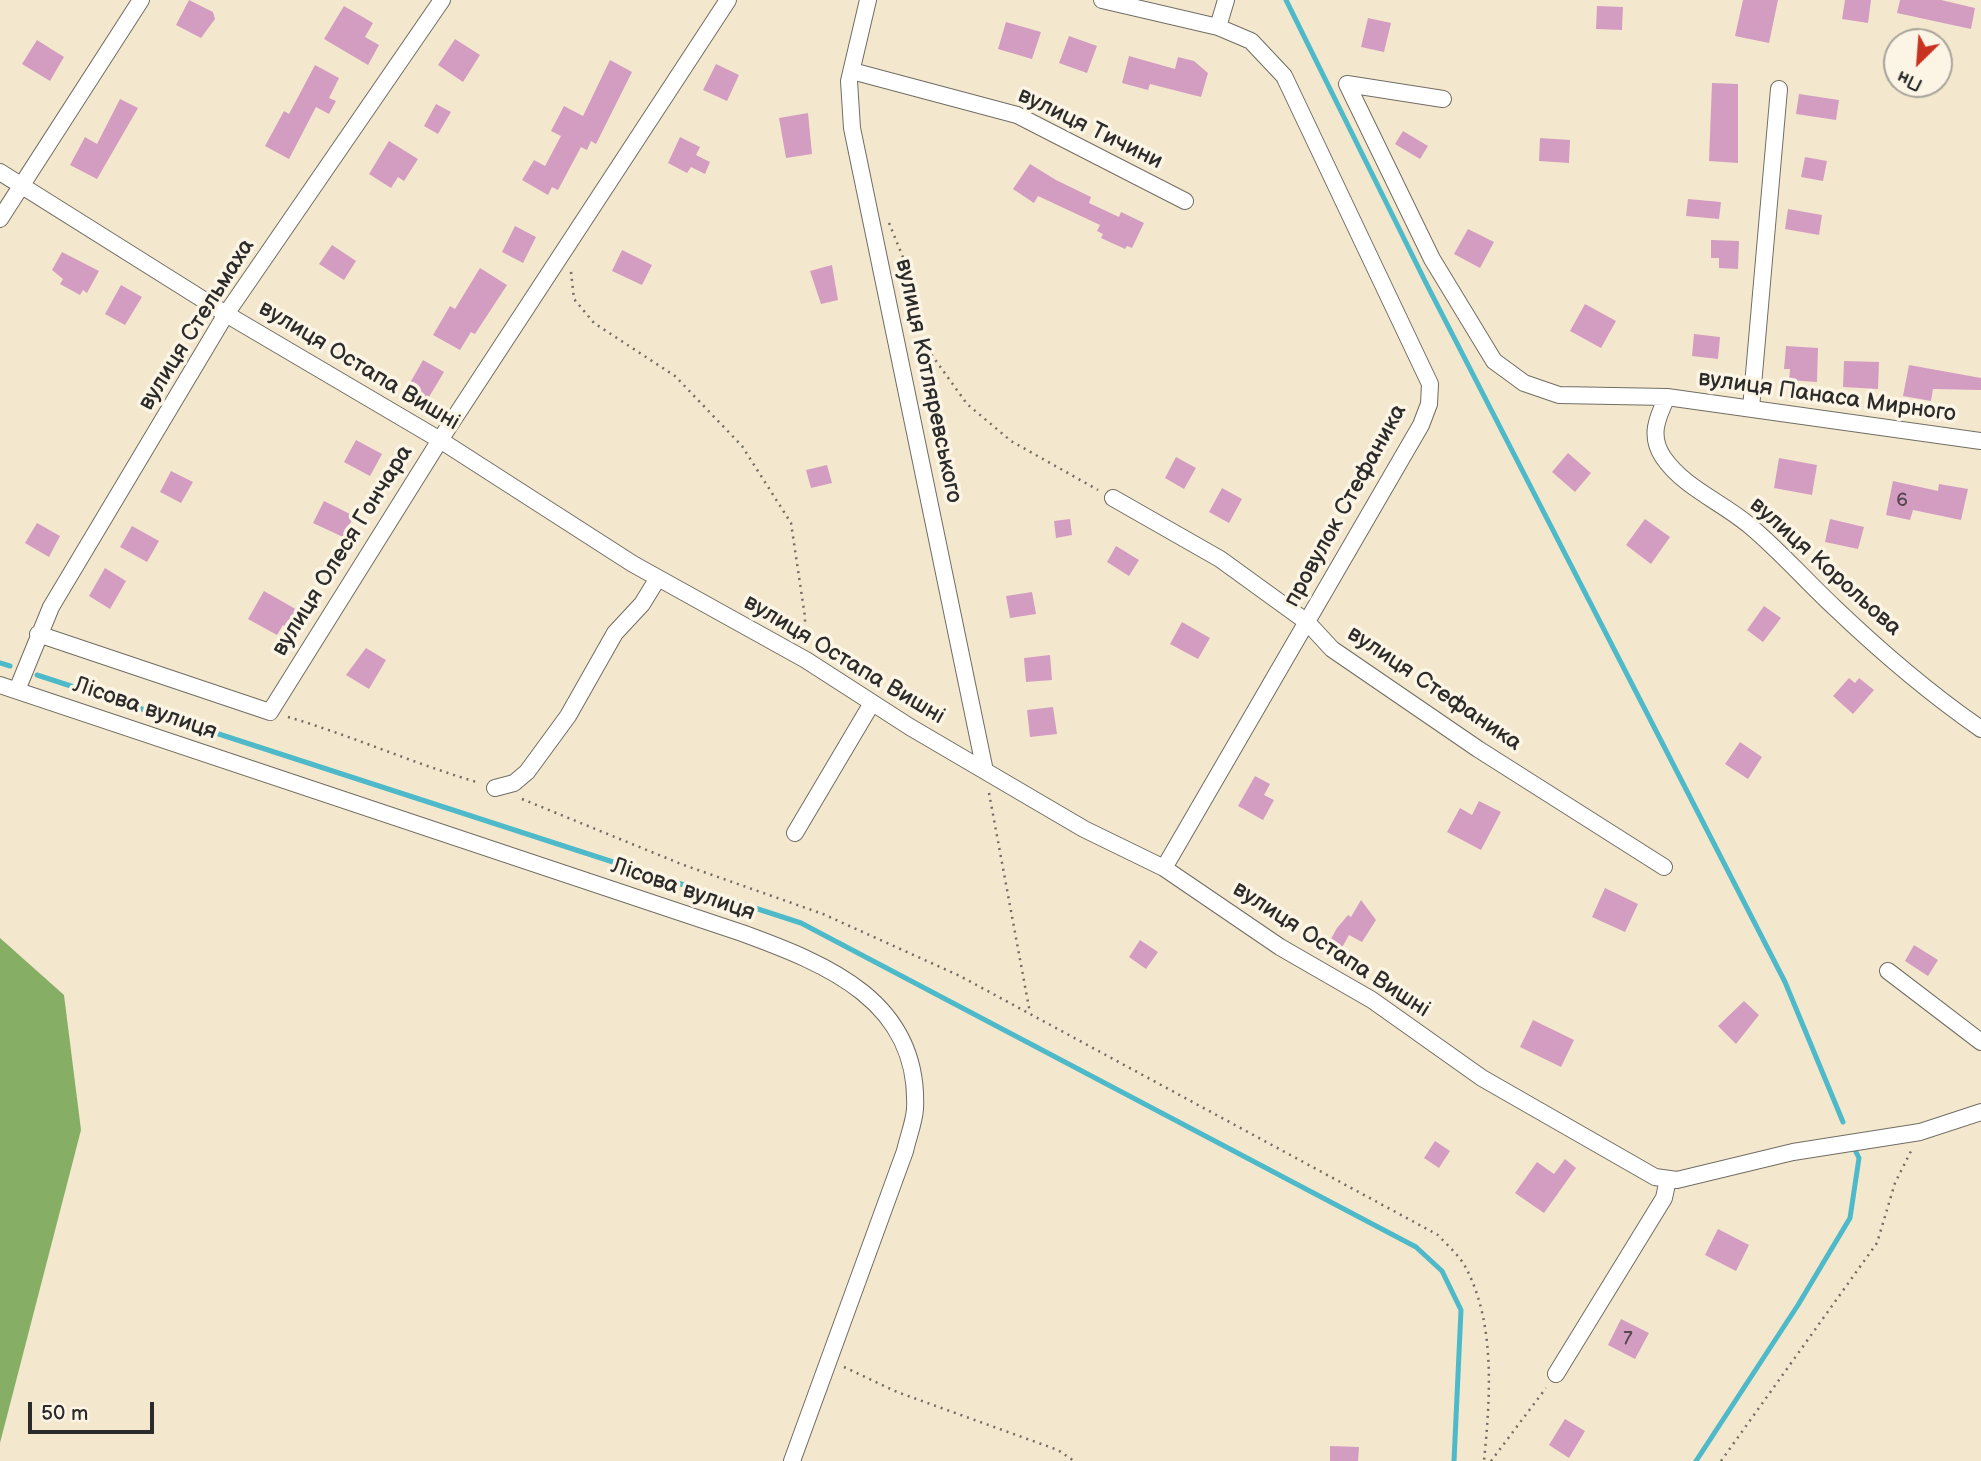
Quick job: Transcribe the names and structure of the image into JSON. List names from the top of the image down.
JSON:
{
  "streets": {
    "street": [
      "вулиця Тичини",
      "вулиця Стельмаха",
      "вулиця Остапа Вишні",
      "вулиця Котляревського",
      "вулиця Панаса Мирного",
      "провулок Стефаника",
      "вулиця Олеся Гончара",
      "вулиця Корольова",
      "вулиця Стефаника",
      "Лісова вулиця"
    ]
  },
  "crossings": [
    ["вулиця Тичини", "вулиця Котляревського"],
    ["вулиця Стельмаха", "вулиця Остапа Вишні"],
    ["вулиця Стельмаха", "Лісова вулиця"],
    ["вулиця Остапа Вишні", "вулиця Котляревського"],
    ["вулиця Остапа Вишні", "провулок Стефаника"],
    ["вулиця Остапа Вишні", "вулиця Олеся Гончара"],
    ["вулиця Панаса Мирного", "вулиця Корольова"],
    ["провулок Стефаника", "вулиця Стефаника"]
  ],
  "house_numbers": ["6", "7"],
  "scale_bar": "50 m",
  "north": "bottom left"
}
